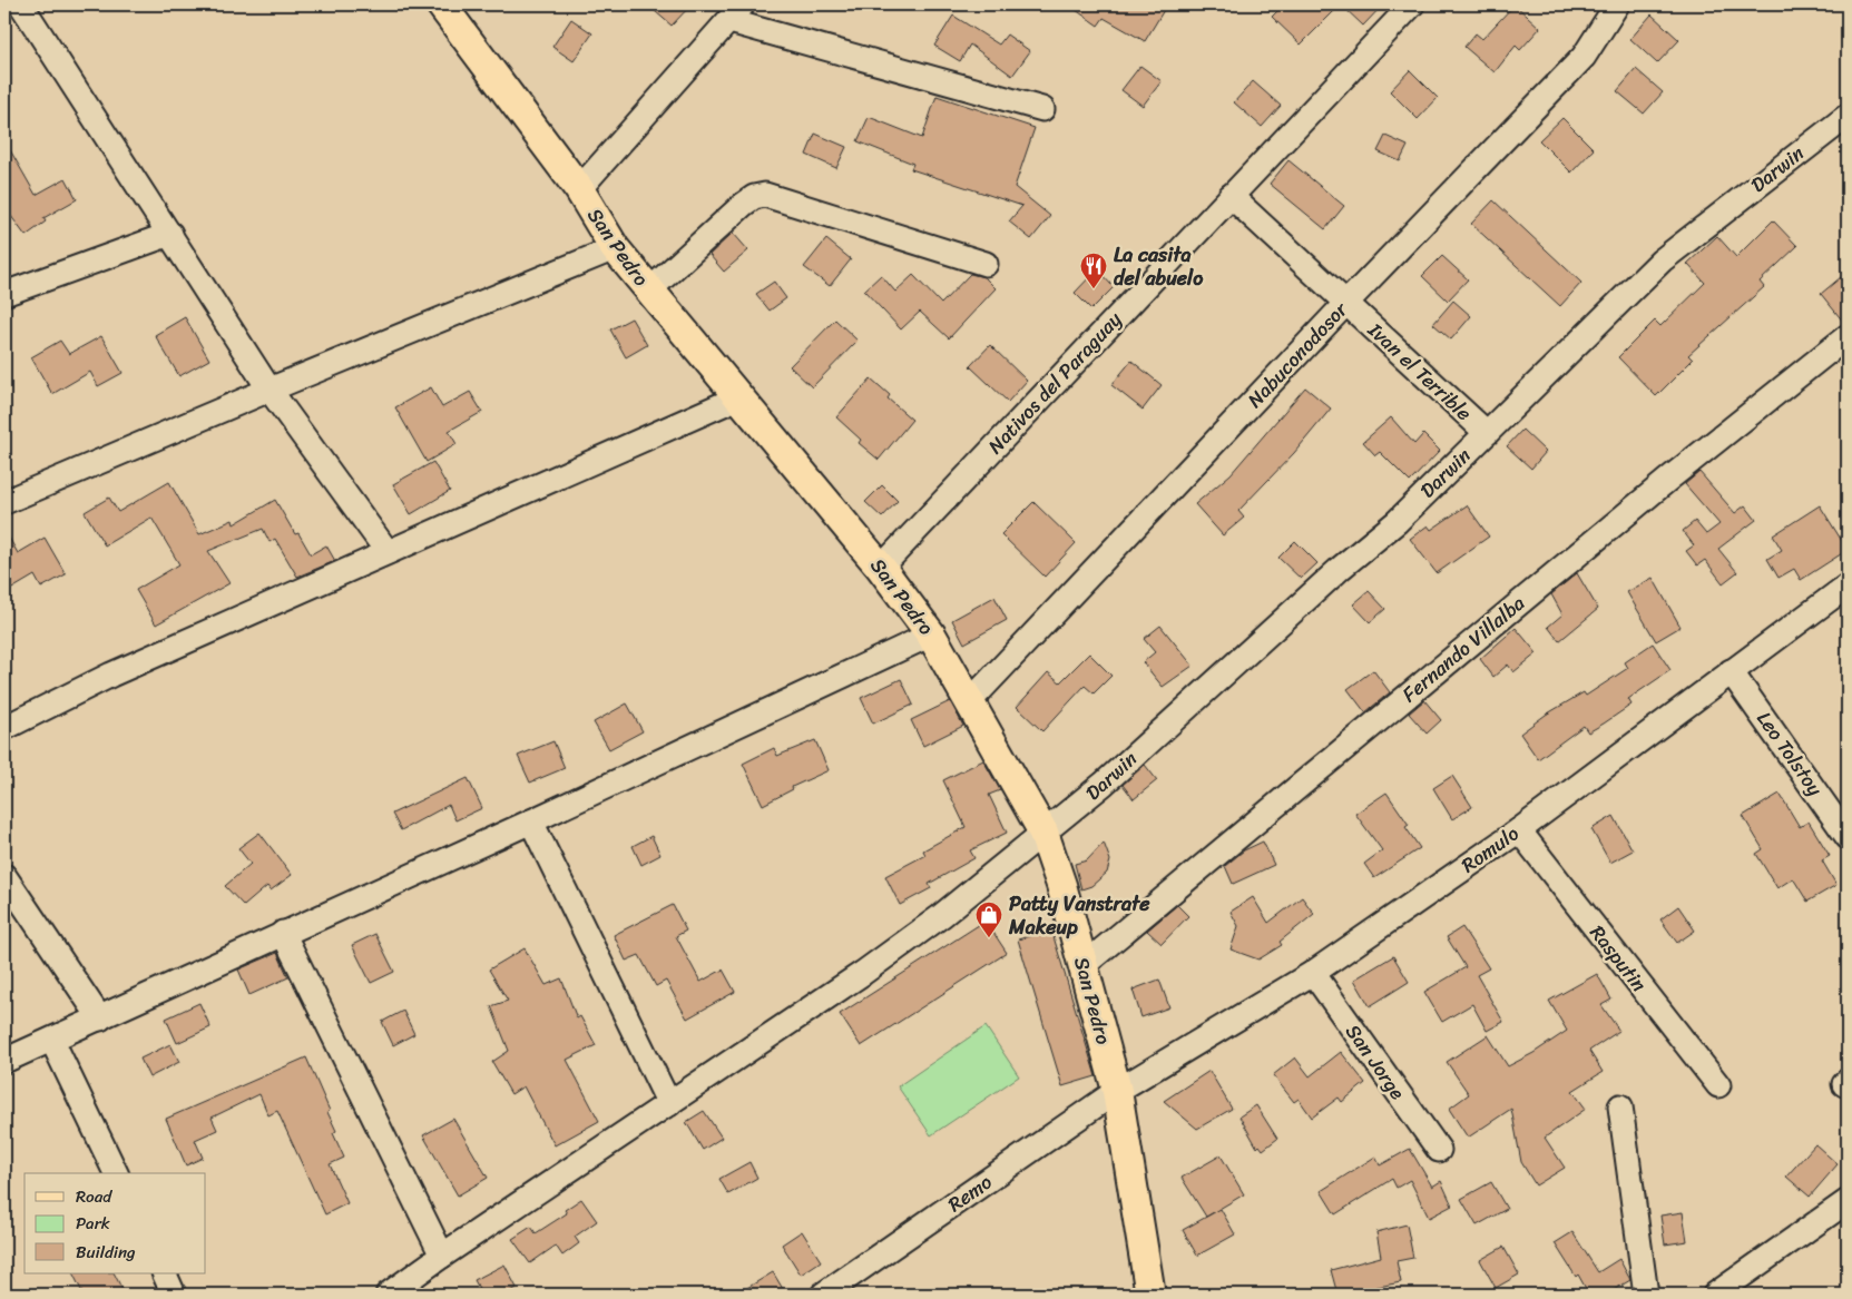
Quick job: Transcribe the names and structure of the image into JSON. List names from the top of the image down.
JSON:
{
  "streets": {
    "main road": ["San Pedro"],
    "street": [
      "Darwin",
      "Nabuconodosor",
      "Ivan el Terrible",
      "Nativos del Paraguay",
      "Fernando Villalba",
      "Leo Tolstoy",
      "Romulo",
      "Rasputin",
      "San Jorge",
      "Remo"
    ]
  },
  "crossings": [
    ["Darwin", "San Pedro"],
    ["Darwin", "Ivan el Terrible"],
    ["San Pedro", "Nabuconodosor"],
    ["San Pedro", "Nativos del Paraguay"],
    ["San Pedro", "Fernando Villalba"],
    ["San Pedro", "Romulo"],
    ["San Pedro", "Remo"],
    ["Nabuconodosor", "Ivan el Terrible"],
    ["Ivan el Terrible", "Nativos del Paraguay"],
    ["Leo Tolstoy", "Romulo"],
    ["Romulo", "Rasputin"],
    ["Romulo", "San Jorge"],
    ["Romulo", "Remo"]
  ],
  "places": {
    "restaurant": ["La casita del abuelo"],
    "shop": ["Patty Vanstrate Makeup"]
  },
  "legend": ["Road", "Park", "Building"]
}
